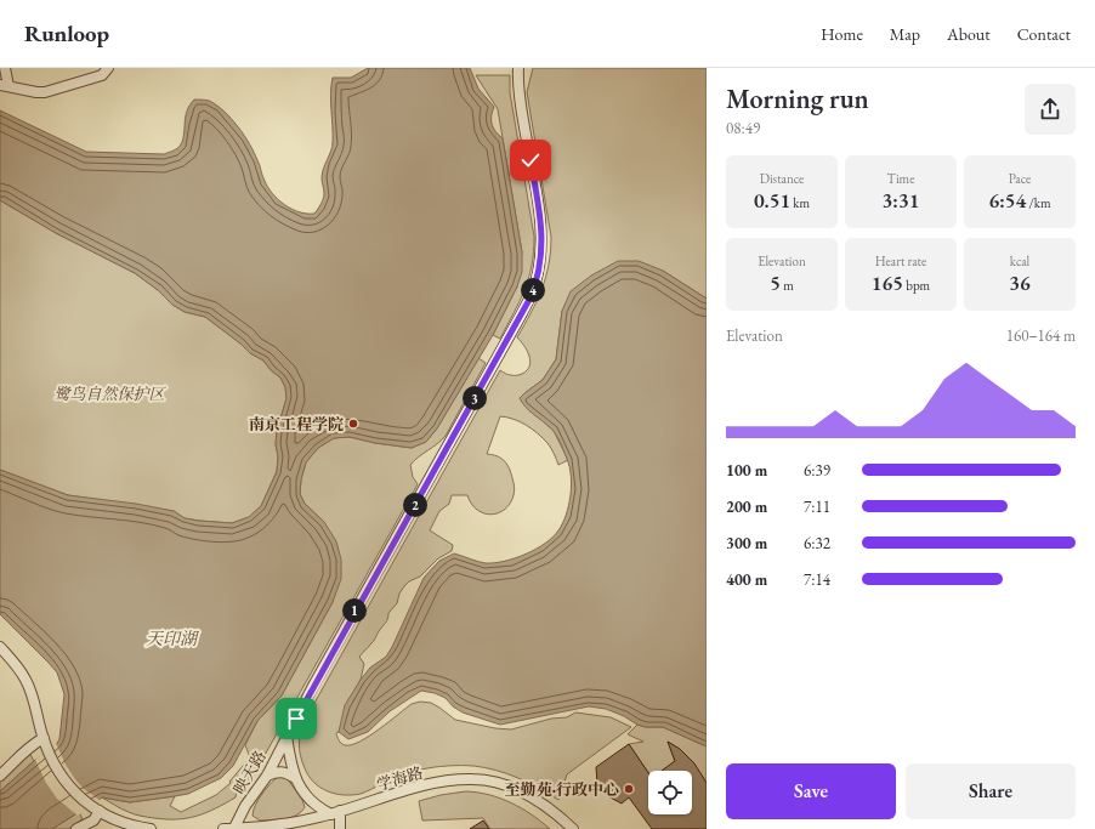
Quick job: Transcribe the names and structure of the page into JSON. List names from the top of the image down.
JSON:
{
  "streets": {
    "street": ["映天路", "学海路"]
  },
  "crossings": [
    ["映天路", "学海路"]
  ],
  "water": ["天印湖"],
  "parks": ["鹭鸟自然保护区"],
  "places": ["南京工程学院", "至勤苑·行政中心"],
  "page": {
    "header": "Runloop",
    "nav": [
      "Home",
      "Map",
      "About",
      "Contact"
    ],
    "heading": ["Morning run", "08:49"],
    "stats": [
      ["Distance", "0.51 km"],
      ["Time", "3:31"],
      ["Pace", "6:54 /km"],
      ["Elevation", "5 m"],
      ["Heart rate", "165 bpm"],
      ["kcal", "36"]
    ],
    "pins": [
      "4",
      "3",
      "2",
      "1"
    ],
    "chart": ["Elevation", "160–164 m"],
    "list": [
      {
        "name": "100 m",
        "note": "6:39"
      },
      {
        "name": "200 m",
        "note": "7:11"
      },
      {
        "name": "300 m",
        "note": "6:32"
      },
      {
        "name": "400 m",
        "note": "7:14"
      }
    ],
    "buttons": ["Save", "Share"]
  }
}
